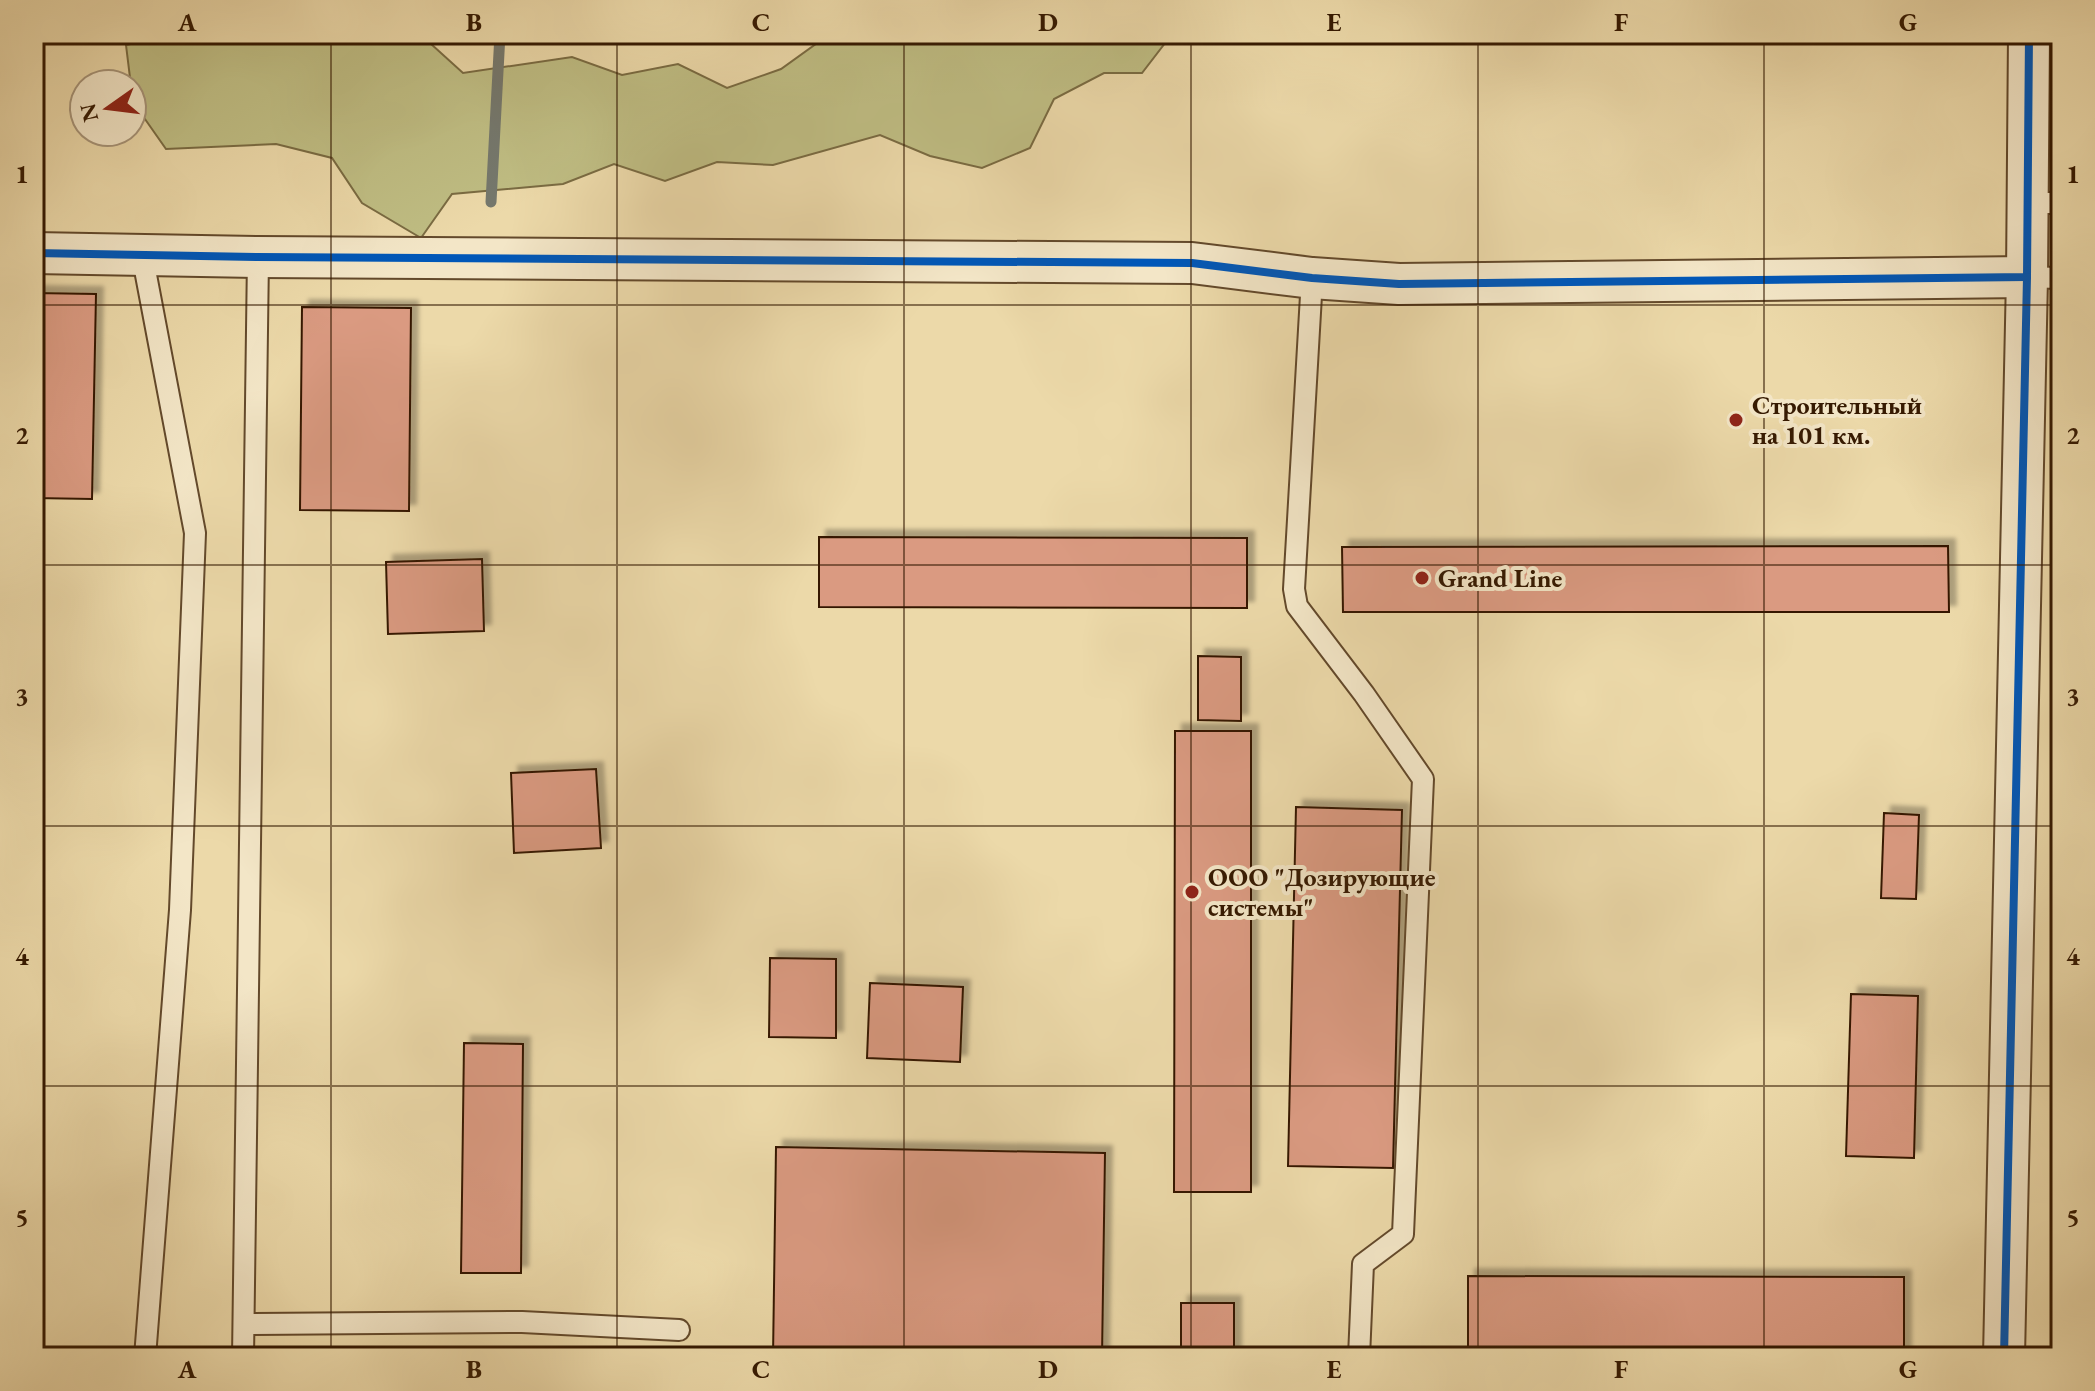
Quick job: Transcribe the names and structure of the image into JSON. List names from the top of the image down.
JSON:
{
  "places": ["Строительный на 101 км.", "Grand Line", "ООО \"Дозирующие системы\""],
  "north": "left",
  "grid": {
    "columns": [
      "A",
      "B",
      "C",
      "D",
      "E",
      "F",
      "G"
    ],
    "rows": [
      "1",
      "2",
      "3",
      "4",
      "5"
    ]
  }
}
